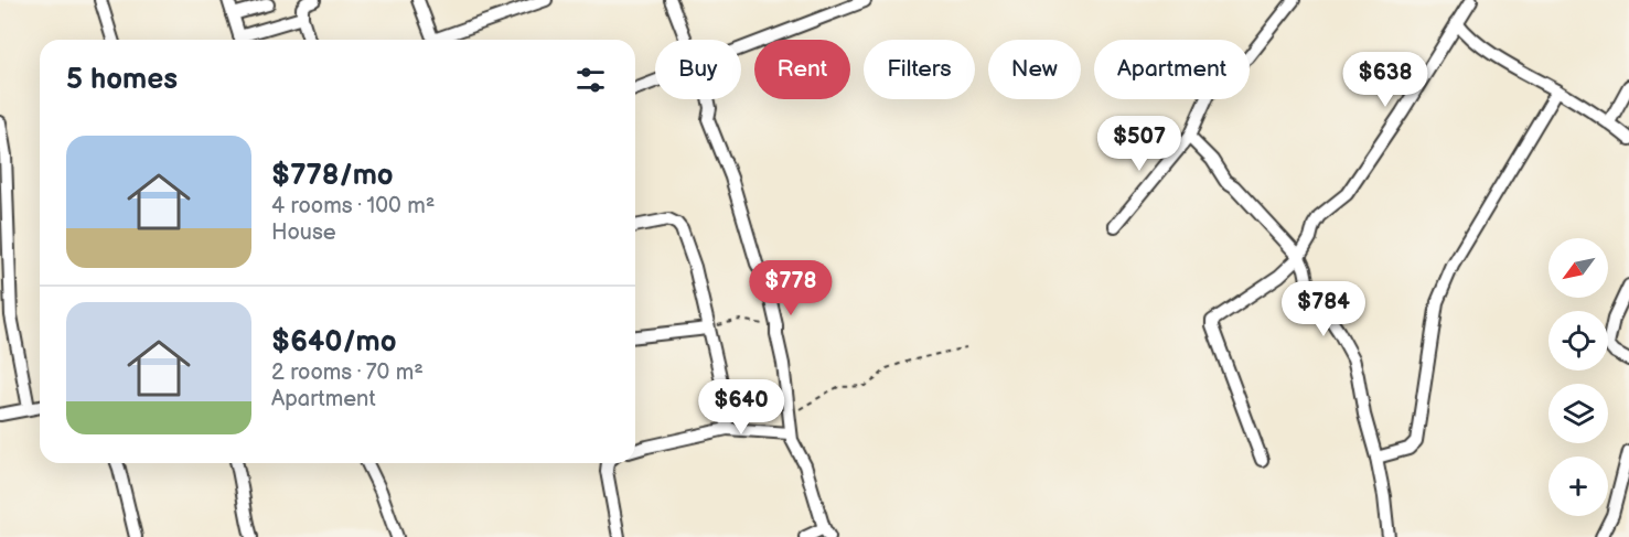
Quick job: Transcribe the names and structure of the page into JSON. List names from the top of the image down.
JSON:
{
  "north": "bottom left",
  "page": {
    "chip": [
      "Buy",
      "Rent",
      "Filters",
      "New",
      "Apartment"
    ],
    "heading": "5 homes",
    "price": [
      "$638",
      "$507",
      "$778",
      "$784",
      "$640"
    ],
    "list": [
      {
        "name": "$778/mo",
        "note": "4 rooms · 100 m² · House"
      },
      {
        "name": "$640/mo",
        "note": "2 rooms · 70 m² · Apartment"
      }
    ],
    "map_buttons": "+"
  }
}
